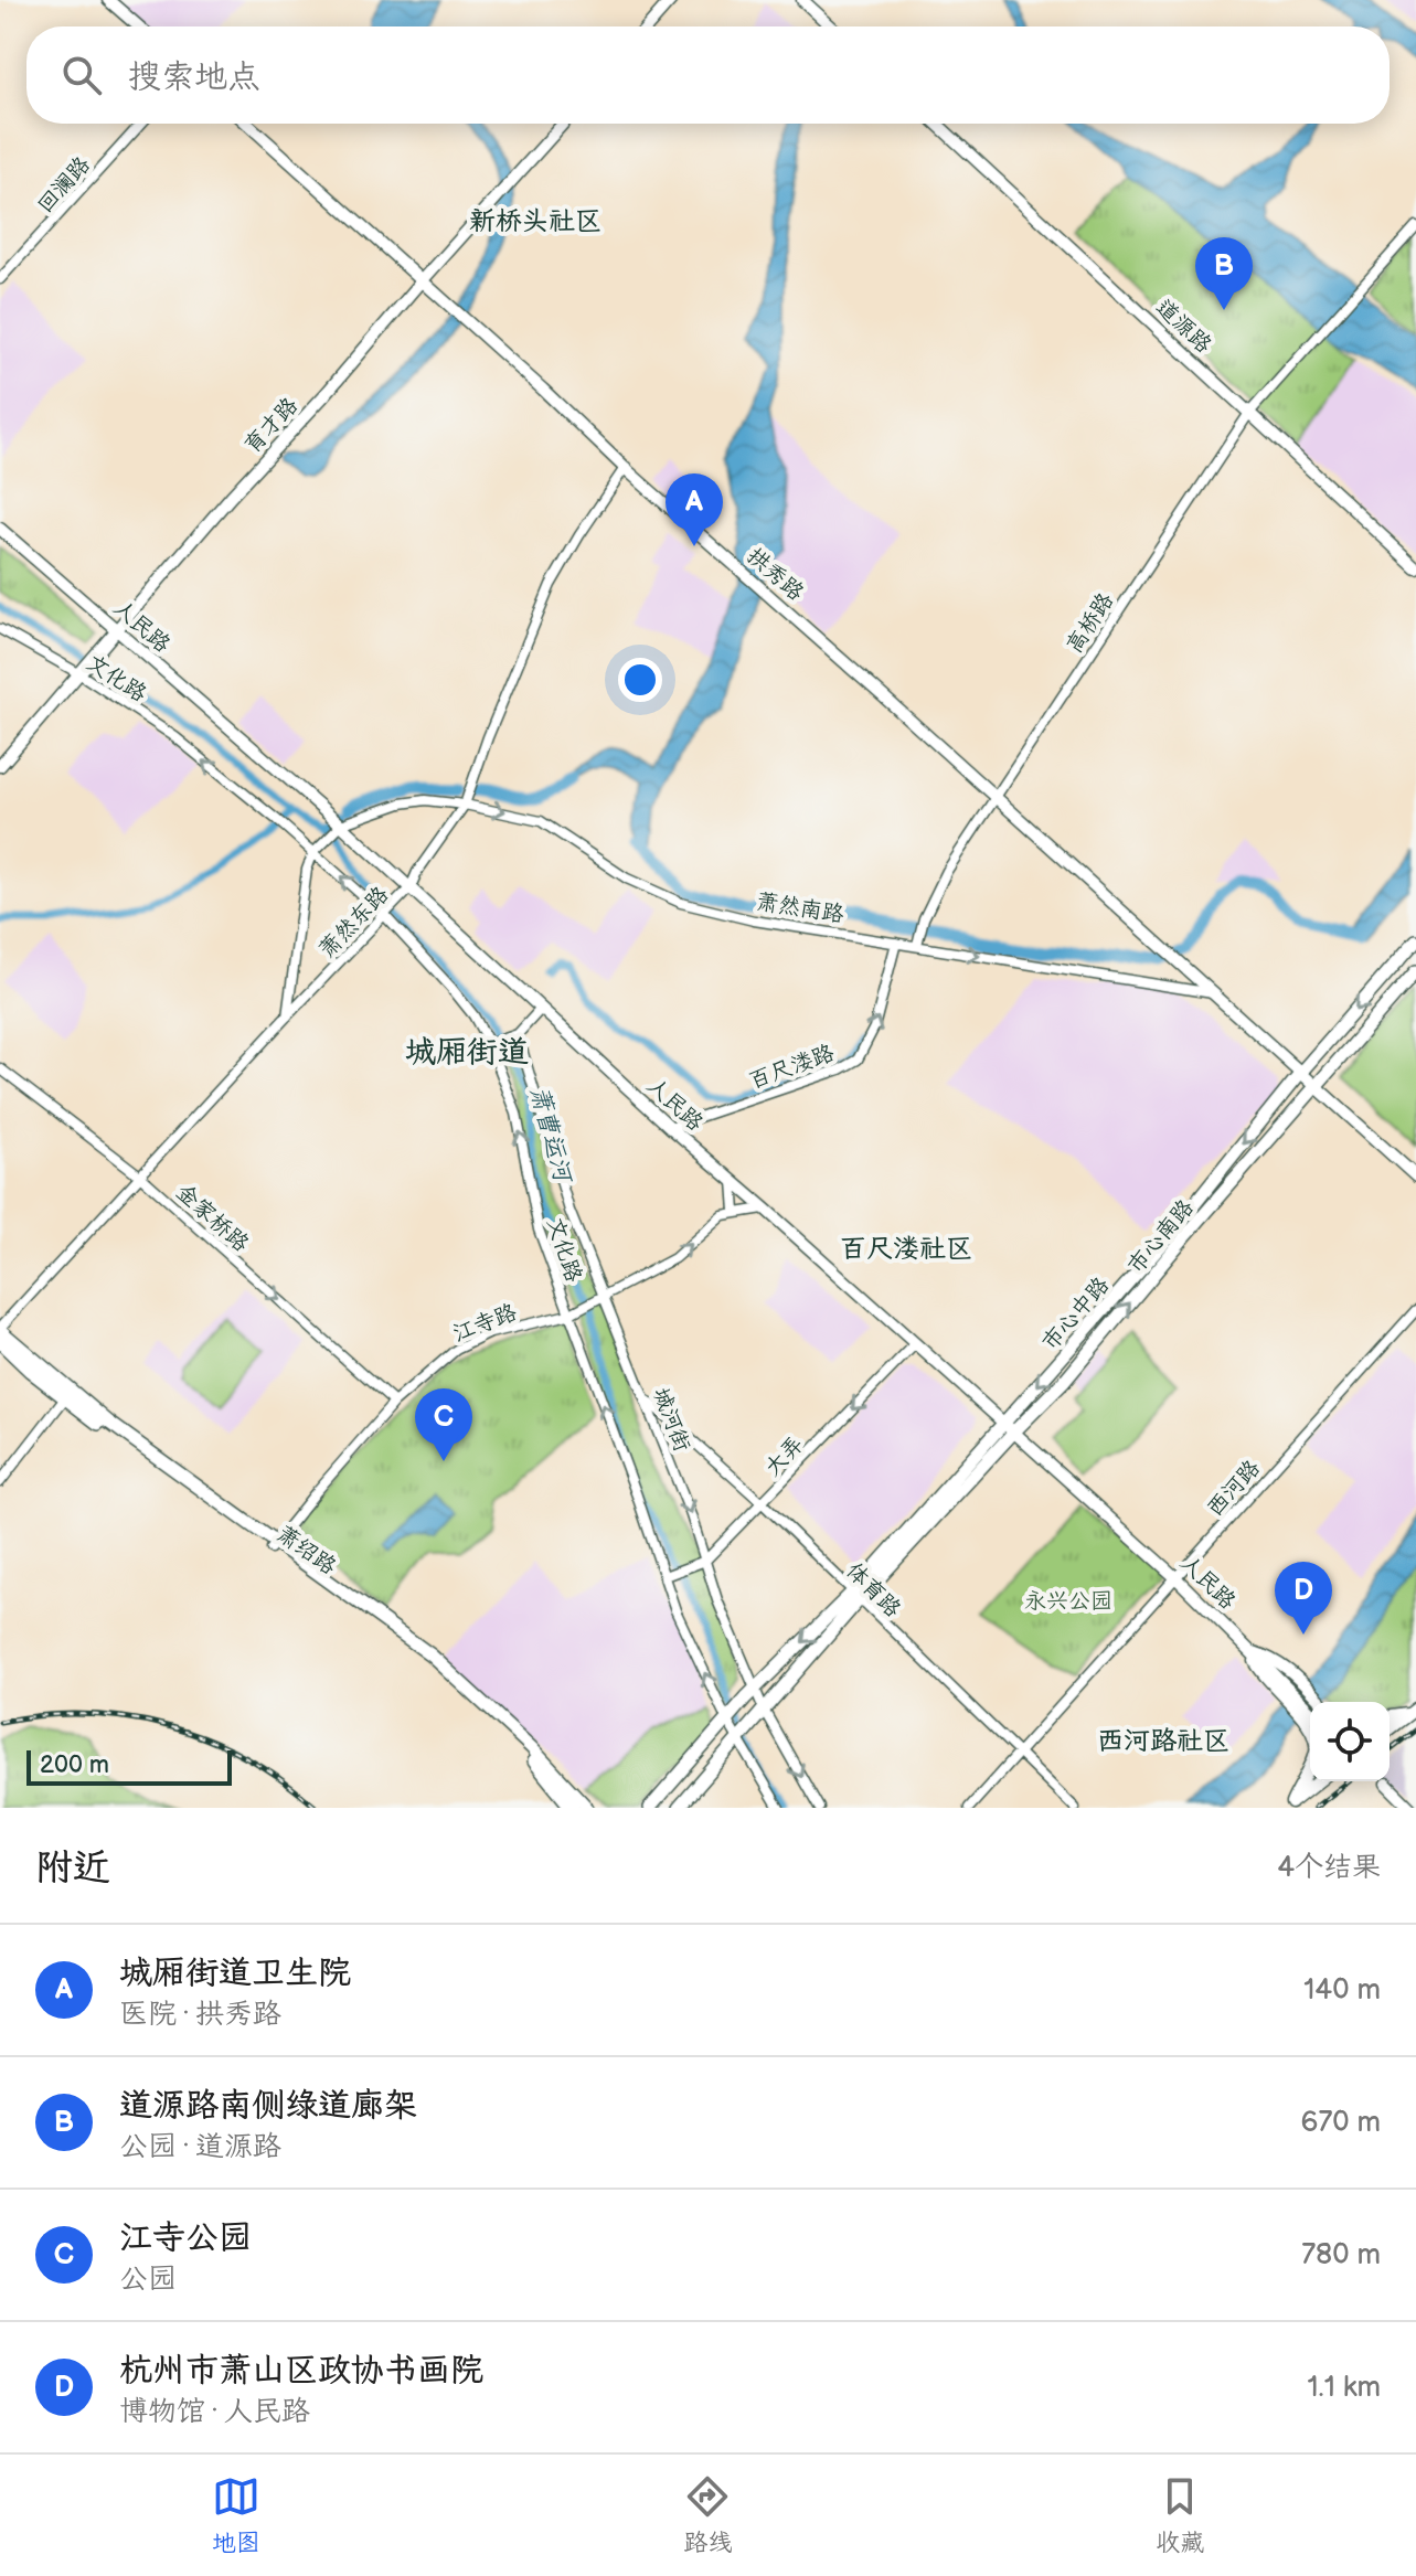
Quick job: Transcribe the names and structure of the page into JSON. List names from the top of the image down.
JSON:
{
  "streets": {
    "main road": [
      "道源路",
      "育才路",
      "拱秀路",
      "人民路",
      "市心南路",
      "市心中路",
      "萧绍路"
    ],
    "street": [
      "回澜路",
      "高桥路",
      "文化路",
      "萧然南路",
      "萧然东路",
      "百尺溇路",
      "金家桥路",
      "江寺路",
      "城河街",
      "大弄",
      "西河路",
      "体育路"
    ]
  },
  "crossings": [
    ["道源路", "高桥路"],
    ["育才路", "拱秀路"],
    ["育才路", "人民路"],
    ["育才路", "文化路"],
    ["拱秀路", "高桥路"],
    ["拱秀路", "萧然南路"],
    ["拱秀路", "萧然东路"],
    ["高桥路", "萧然南路"],
    ["人民路", "萧然南路"],
    ["人民路", "萧然东路"],
    ["人民路", "百尺溇路"],
    ["人民路", "市心南路"],
    ["人民路", "市心中路"],
    ["人民路", "江寺路"],
    ["人民路", "大弄"],
    ["人民路", "西河路"],
    ["文化路", "萧然南路"],
    ["文化路", "萧然东路"],
    ["文化路", "市心中路"],
    ["文化路", "江寺路"],
    ["文化路", "大弄"],
    ["萧然南路", "萧然东路"],
    ["萧然南路", "百尺溇路"],
    ["萧然东路", "金家桥路"],
    ["金家桥路", "江寺路"],
    ["市心南路", "市心中路"],
    ["市心中路", "城河街"],
    ["市心中路", "体育路"],
    ["江寺路", "城河街"],
    ["江寺路", "萧绍路"],
    ["城河街", "大弄"],
    ["城河街", "体育路"],
    ["大弄", "体育路"],
    ["西河路", "体育路"]
  ],
  "one_way": [
    "文化路",
    "萧然南路",
    "百尺溇路",
    "金家桥路",
    "市心南路",
    "市心中路",
    "大弄"
  ],
  "districts": [
    "新桥头社区",
    "城厢街道",
    "百尺溇社区",
    "西河路社区"
  ],
  "water": ["萧曹运河"],
  "parks": ["永兴公园"],
  "scale_bar": "200 m",
  "page": {
    "search": "搜索地点",
    "pins": [
      "B",
      "A",
      "C",
      "D"
    ],
    "scale": "200 m",
    "heading": ["附近", "4个结果"],
    "list": [
      {
        "mark": "A",
        "name": "城厢街道卫生院",
        "note": "医院 · 拱秀路",
        "value": "140 m"
      },
      {
        "mark": "B",
        "name": "道源路南侧绿道廊架",
        "note": "公园 · 道源路",
        "value": "670 m"
      },
      {
        "mark": "C",
        "name": "江寺公园",
        "note": "公园",
        "value": "780 m"
      },
      {
        "mark": "D",
        "name": "杭州市萧山区政协书画院",
        "note": "博物馆 · 人民路",
        "value": "1.1 km"
      }
    ],
    "nav": ["地图", "路线", "收藏"]
  }
}
